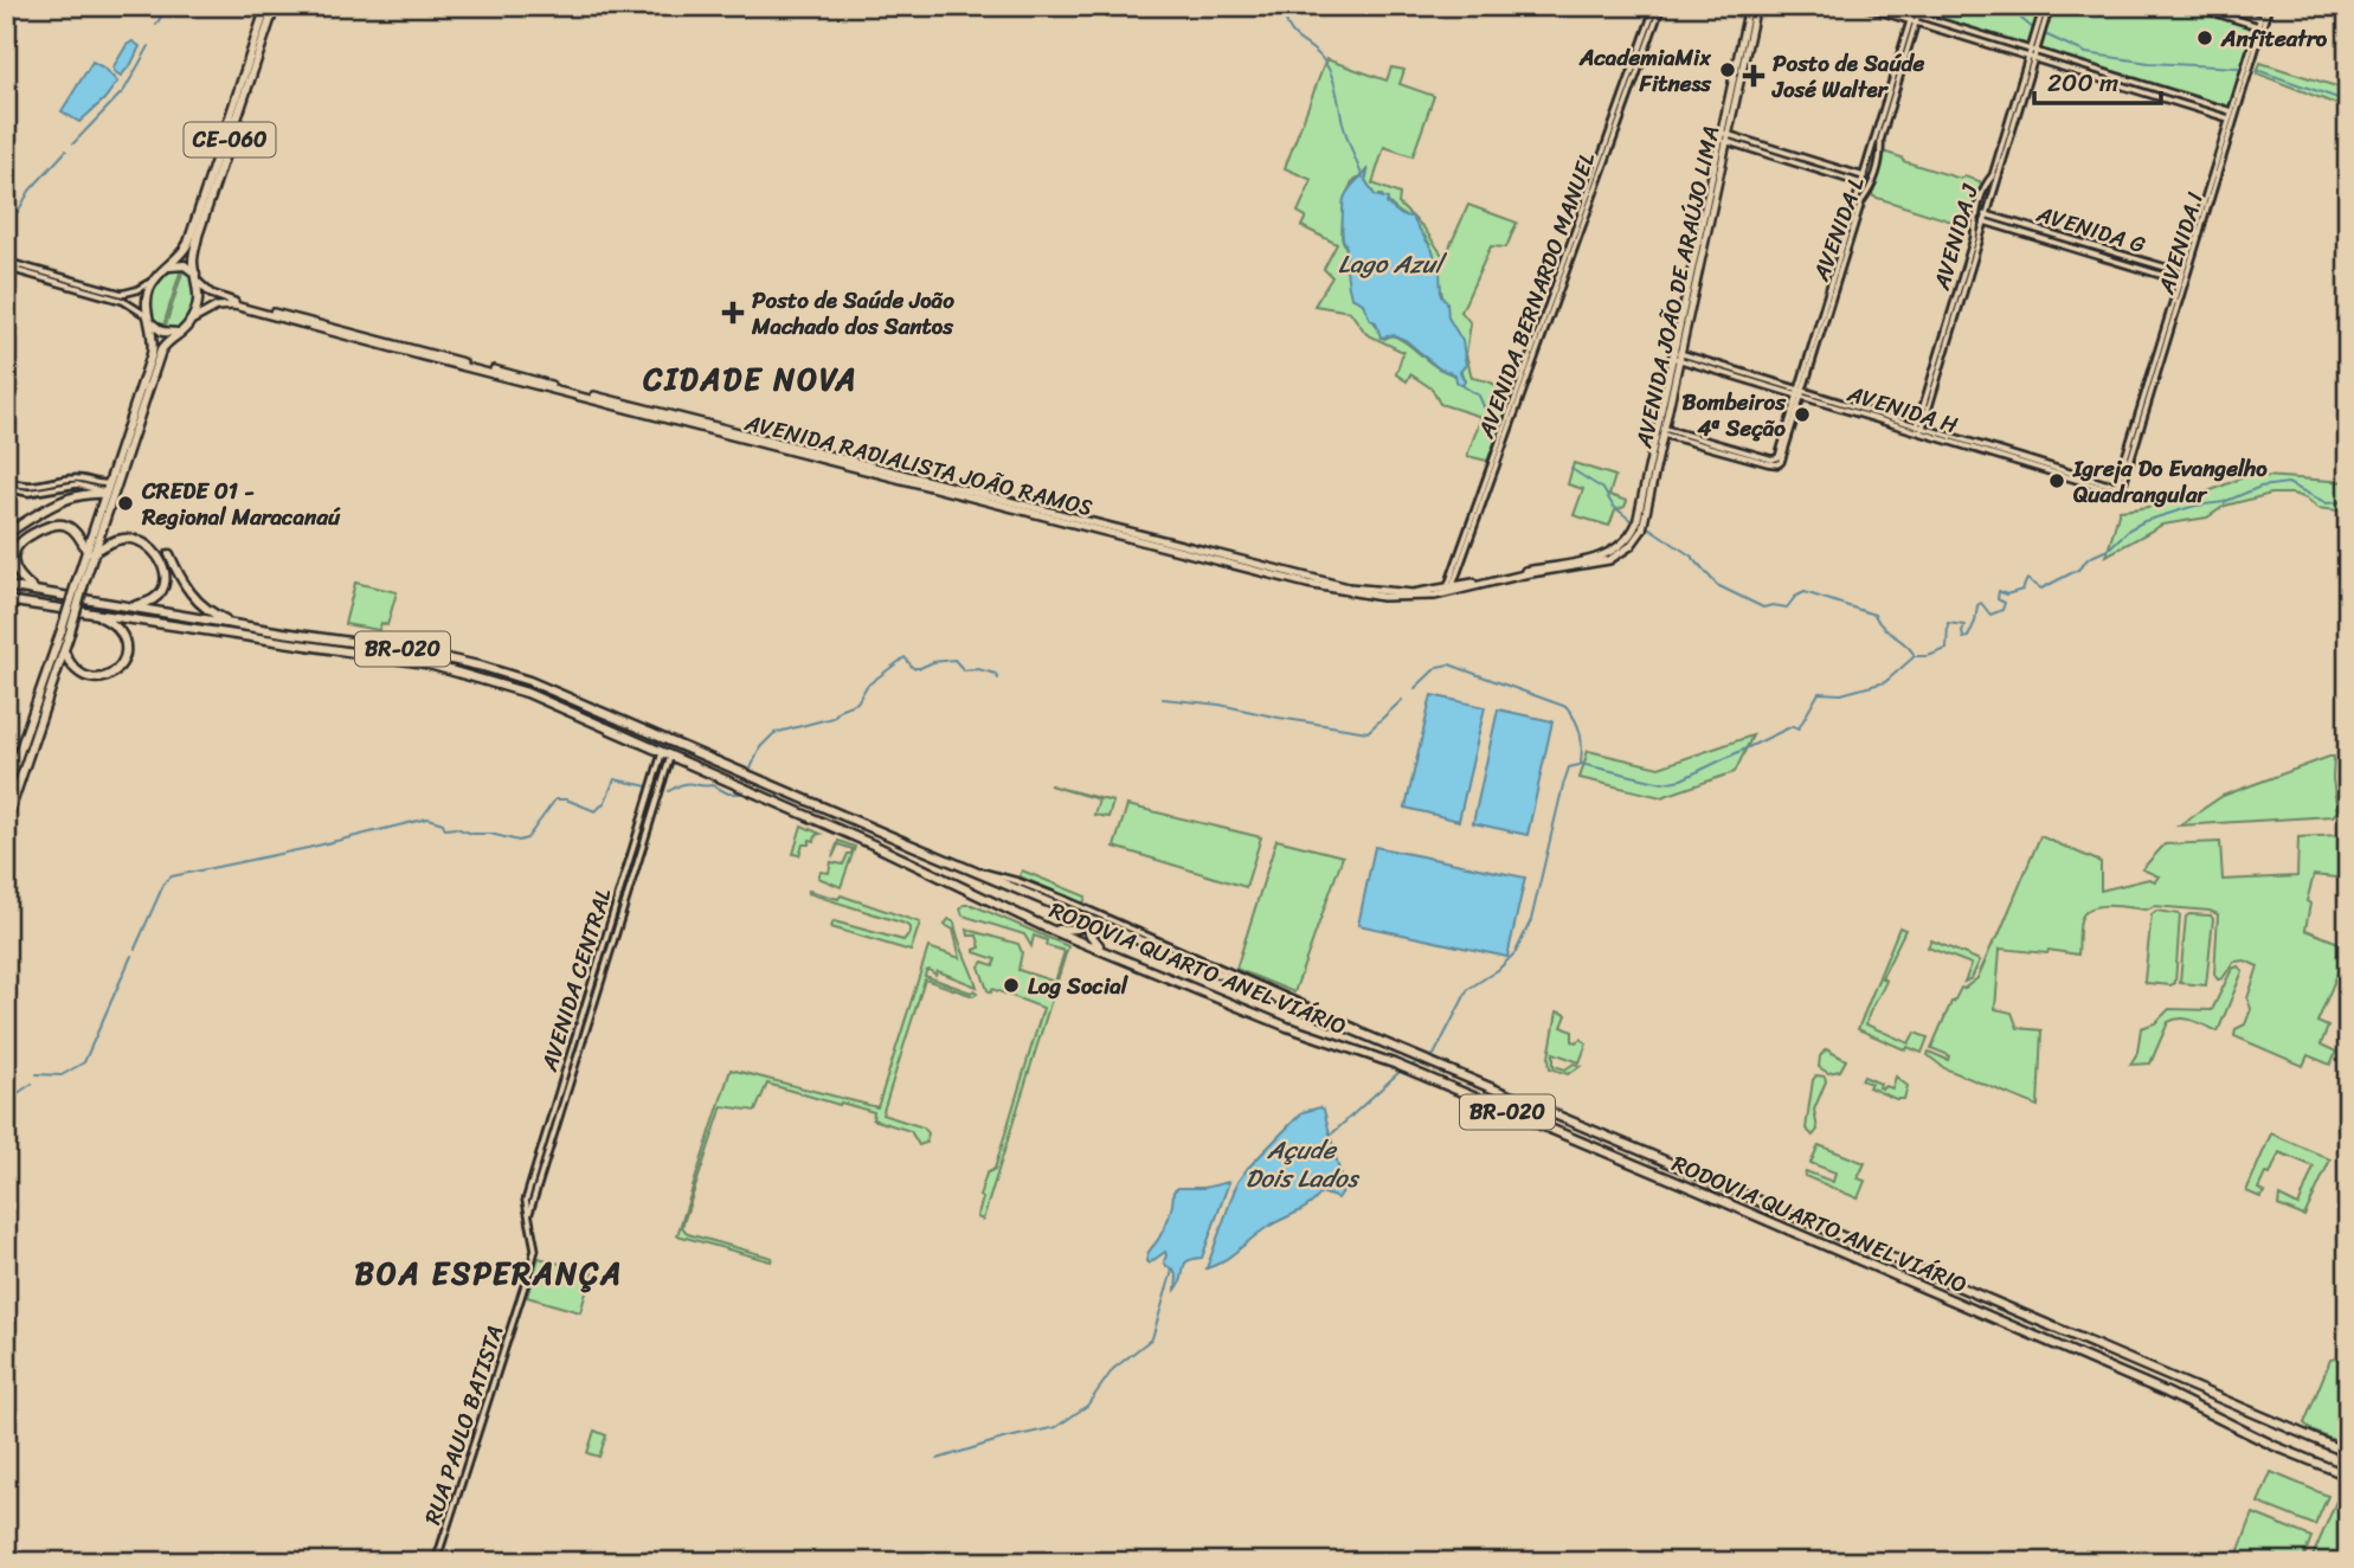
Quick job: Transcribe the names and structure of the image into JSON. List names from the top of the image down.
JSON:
{
  "streets": {
    "highway": ["CE-060", "BR-020", "RODOVIA QUARTO ANEL VIÁRIO"],
    "main road": ["AVENIDA JOÃO DE ARAÚJO LIMA", "AVENIDA RADIALISTA JOÃO RAMOS"],
    "street": [
      "AVENIDA L",
      "AVENIDA G",
      "AVENIDA J",
      "AVENIDA I",
      "AVENIDA BERNARDO MANUEL",
      "AVENIDA H",
      "AVENIDA CENTRAL",
      "RUA PAULO BATISTA"
    ]
  },
  "crossings": [
    ["CE-060", "AVENIDA RADIALISTA JOÃO RAMOS"],
    ["AVENIDA L", "AVENIDA JOÃO DE ARAÚJO LIMA"],
    ["AVENIDA L", "AVENIDA H"],
    ["AVENIDA G", "AVENIDA J"],
    ["AVENIDA G", "AVENIDA I"],
    ["AVENIDA J", "AVENIDA H"],
    ["AVENIDA I", "AVENIDA H"],
    ["AVENIDA JOÃO DE ARAÚJO LIMA", "AVENIDA H"],
    ["AVENIDA BERNARDO MANUEL", "AVENIDA RADIALISTA JOÃO RAMOS"],
    ["RODOVIA QUARTO ANEL VIÁRIO", "AVENIDA CENTRAL"],
    ["AVENIDA CENTRAL", "RUA PAULO BATISTA"]
  ],
  "districts": ["CIDADE NOVA", "BOA ESPERANÇA"],
  "water": ["Lago Azul", "Açude Dois Lados"],
  "places": {
    "other": [
      "Anfiteatro",
      "AcademiaMix Fitness",
      "Bombeiros 4ª Seção",
      "Igreja Do Evangelho Quadrangular",
      "CREDE 01 - Regional Maracanaú",
      "Log Social"
    ],
    "health": ["Posto de Saúde José Walter", "Posto de Saúde João Machado dos Santos"]
  },
  "scale_bar": "200 m"
}
